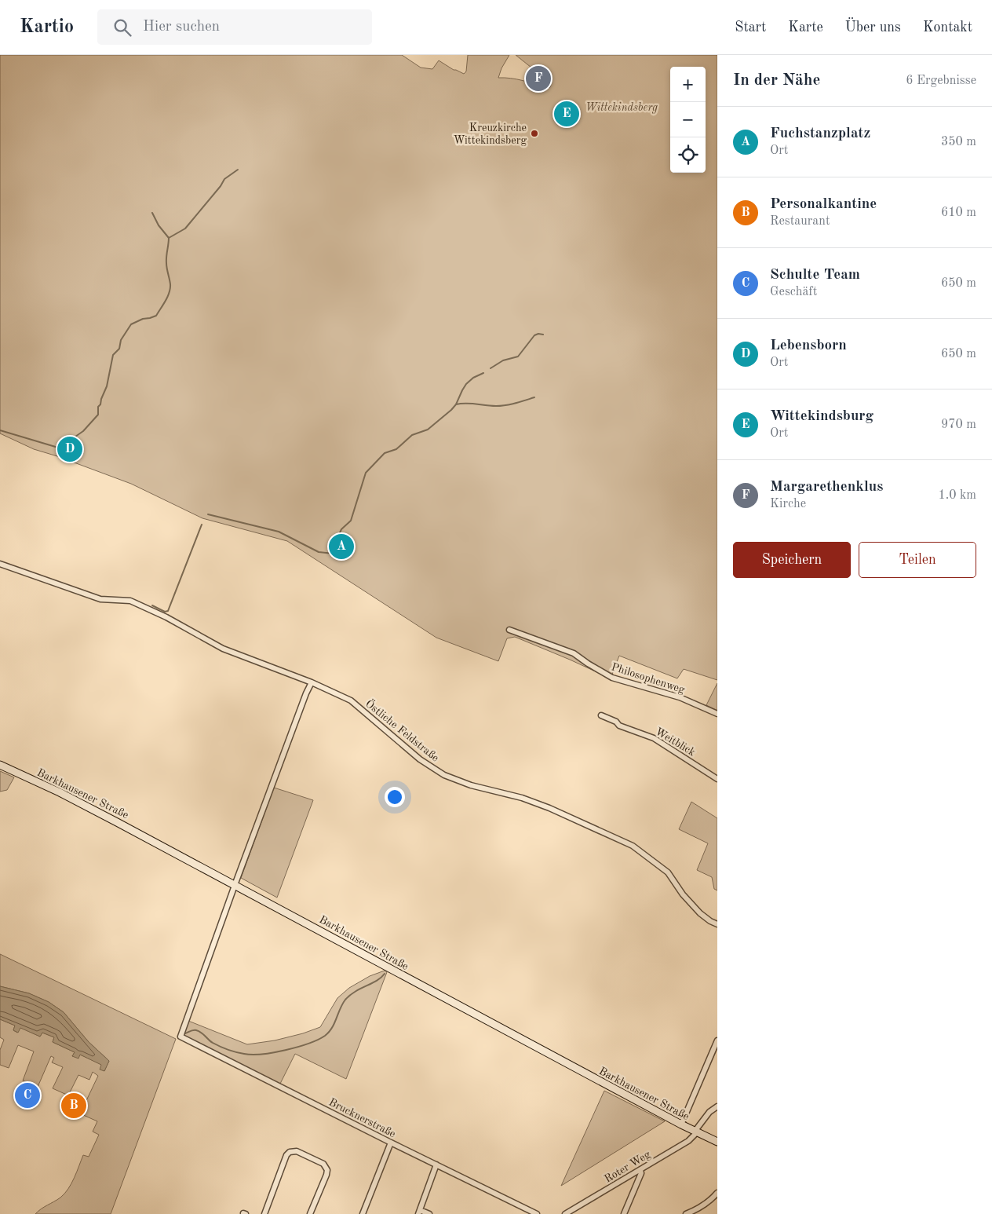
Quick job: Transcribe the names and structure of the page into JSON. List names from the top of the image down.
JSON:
{
  "streets": {
    "main road": ["Barkhausener Straße"],
    "street": [
      "Philosophenweg",
      "Östliche Feldstraße",
      "Weitblick",
      "Brucknerstraße",
      "Roter Weg"
    ]
  },
  "crossings": [
    ["Barkhausener Straße", "Brucknerstraße"],
    ["Barkhausener Straße", "Roter Weg"]
  ],
  "parks": ["Wittekindsberg"],
  "places": ["Kreuzkirche Wittekindsberg"],
  "page": {
    "header": "Kartio",
    "search": "Hier suchen",
    "nav": [
      "Start",
      "Karte",
      "Über uns",
      "Kontakt"
    ],
    "heading": ["In der Nähe", "6 Ergebnisse"],
    "pins": [
      "F",
      "E",
      "D",
      "A",
      "C",
      "B"
    ],
    "map_buttons": ["+", "−"],
    "list": [
      {
        "mark": "A",
        "name": "Fuchstanzplatz",
        "note": "Ort",
        "value": "350 m"
      },
      {
        "mark": "B",
        "name": "Personalkantine",
        "note": "Restaurant",
        "value": "610 m"
      },
      {
        "mark": "C",
        "name": "Schulte Team",
        "note": "Geschäft",
        "value": "650 m"
      },
      {
        "mark": "D",
        "name": "Lebensborn",
        "note": "Ort",
        "value": "650 m"
      },
      {
        "mark": "E",
        "name": "Wittekindsburg",
        "note": "Ort",
        "value": "970 m"
      },
      {
        "mark": "F",
        "name": "Margarethenklus",
        "note": "Kirche",
        "value": "1.0 km"
      }
    ],
    "buttons": ["Speichern", "Teilen"]
  }
}
